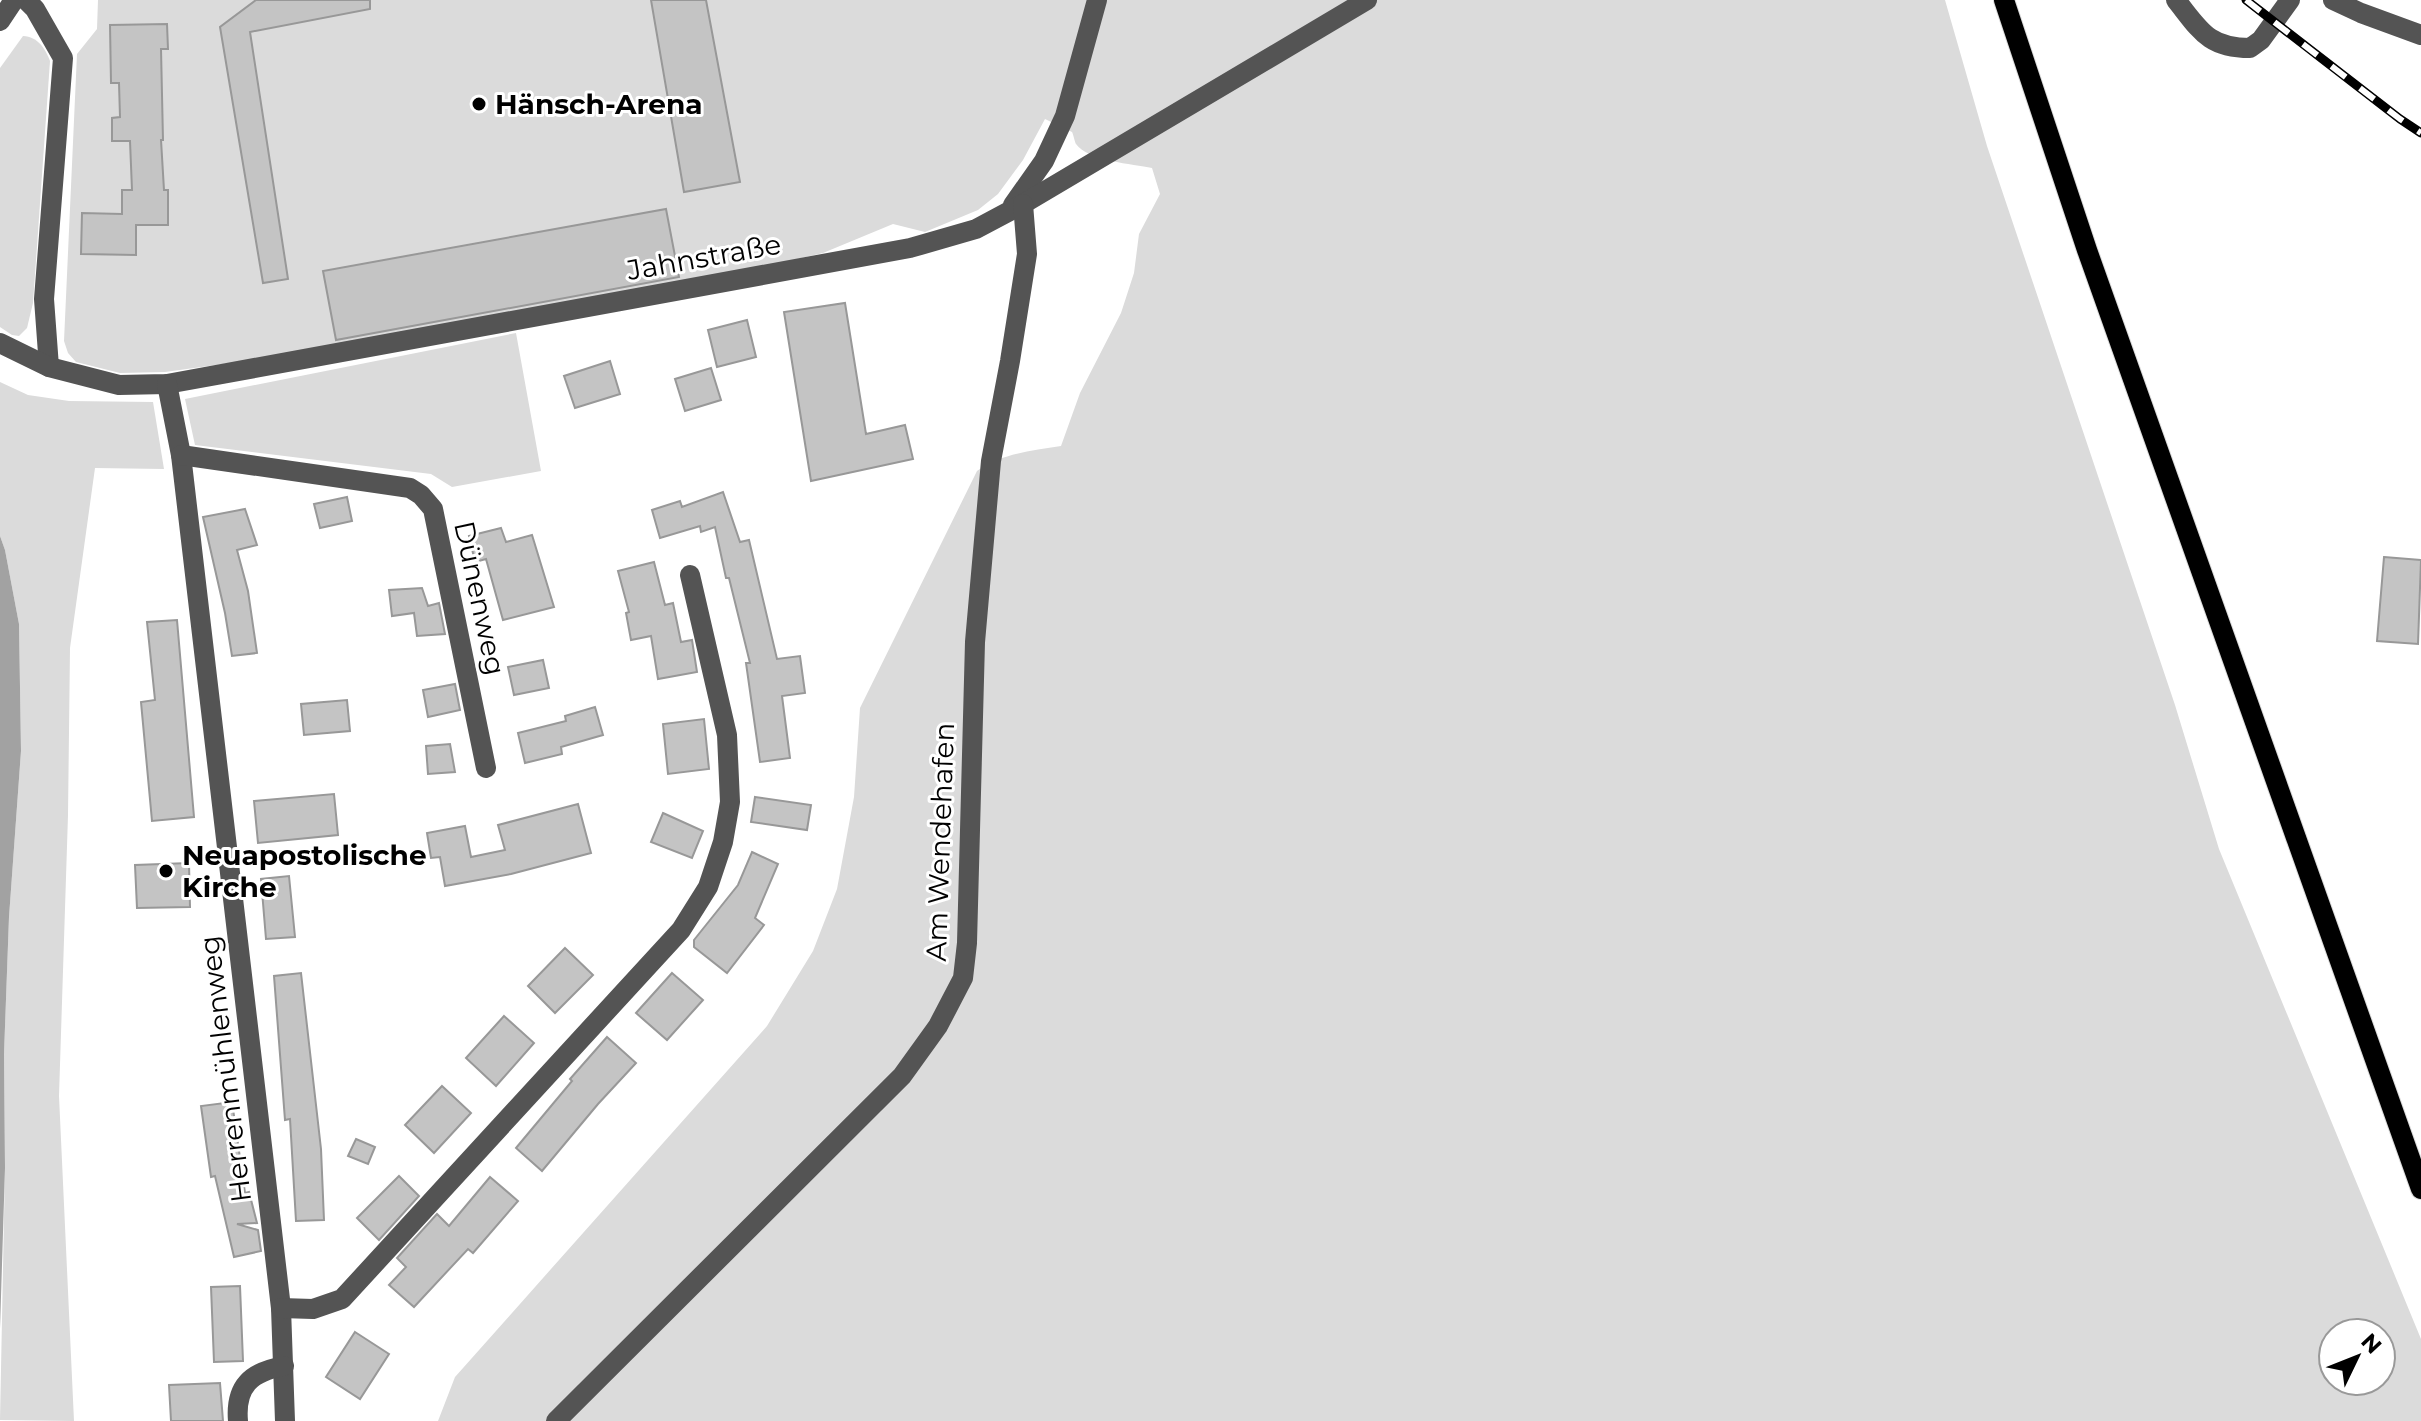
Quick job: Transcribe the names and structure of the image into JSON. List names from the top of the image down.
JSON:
{
  "streets": {
    "street": [
      "Jahnstraße",
      "Dünenweg",
      "Am Wendehafen",
      "Herrenmühlenweg"
    ]
  },
  "crossings": [
    ["Jahnstraße", "Am Wendehafen"],
    ["Jahnstraße", "Herrenmühlenweg"],
    ["Dünenweg", "Herrenmühlenweg"]
  ],
  "places": ["Hänsch-Arena", "Neuapostolische Kirche"],
  "north": "top right"
}
